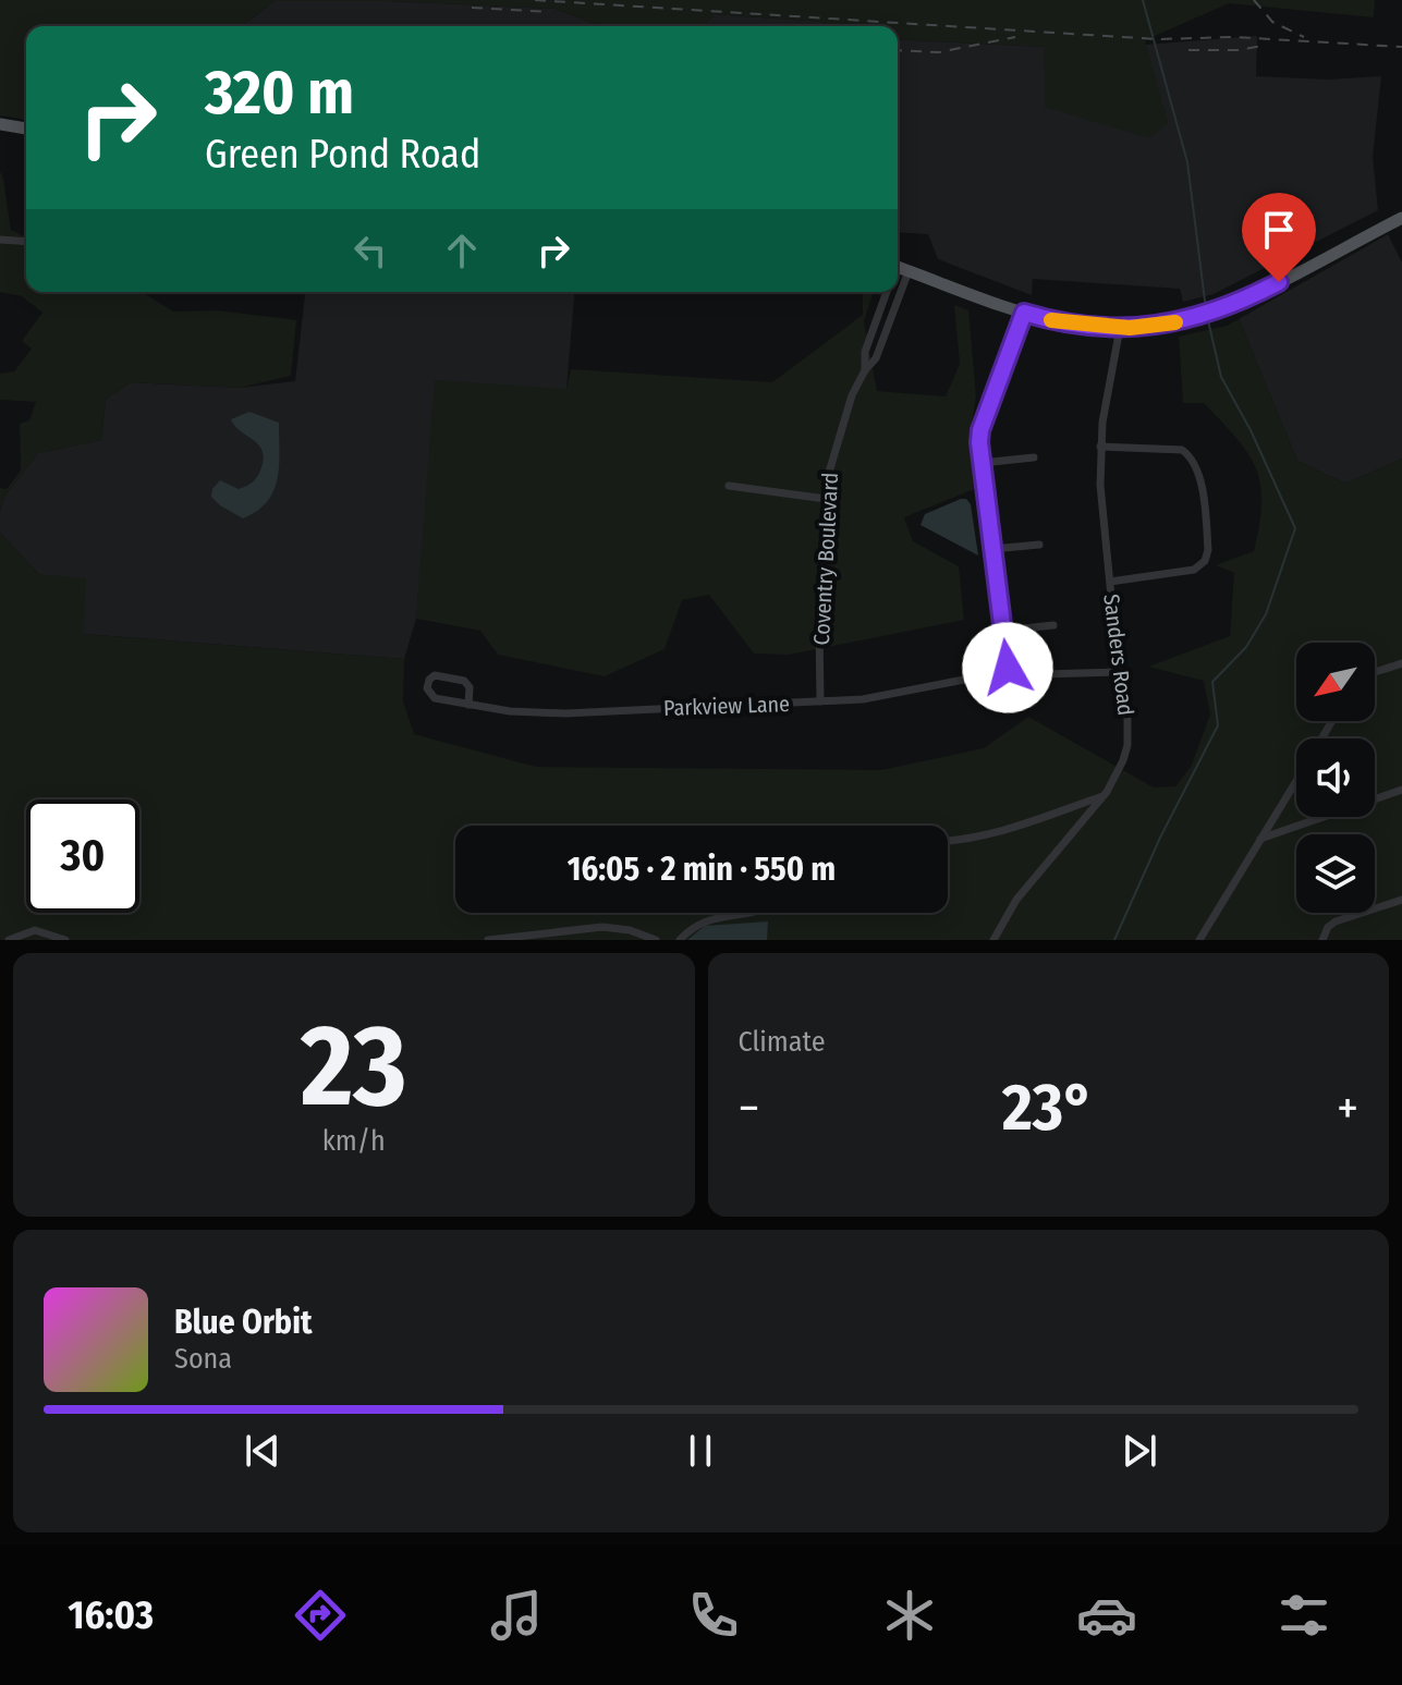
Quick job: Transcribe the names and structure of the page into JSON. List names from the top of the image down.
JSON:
{
  "streets": {
    "street": ["Coventry Boulevard", "Sanders Road", "Parkview Lane"]
  },
  "crossings": [
    ["Coventry Boulevard", "Parkview Lane"]
  ],
  "north": "bottom left",
  "page": {
    "turn": ["320 m", "Green Pond Road"],
    "limit": "30",
    "trip": "16:05 · 2 min · 550 m",
    "tile": [
      ["23", "km/h"],
      "Climate"
    ],
    "heat": ["−", "23°", "+"],
    "song": ["Blue Orbit", "Sona"],
    "tabs": "16:03"
  }
}
